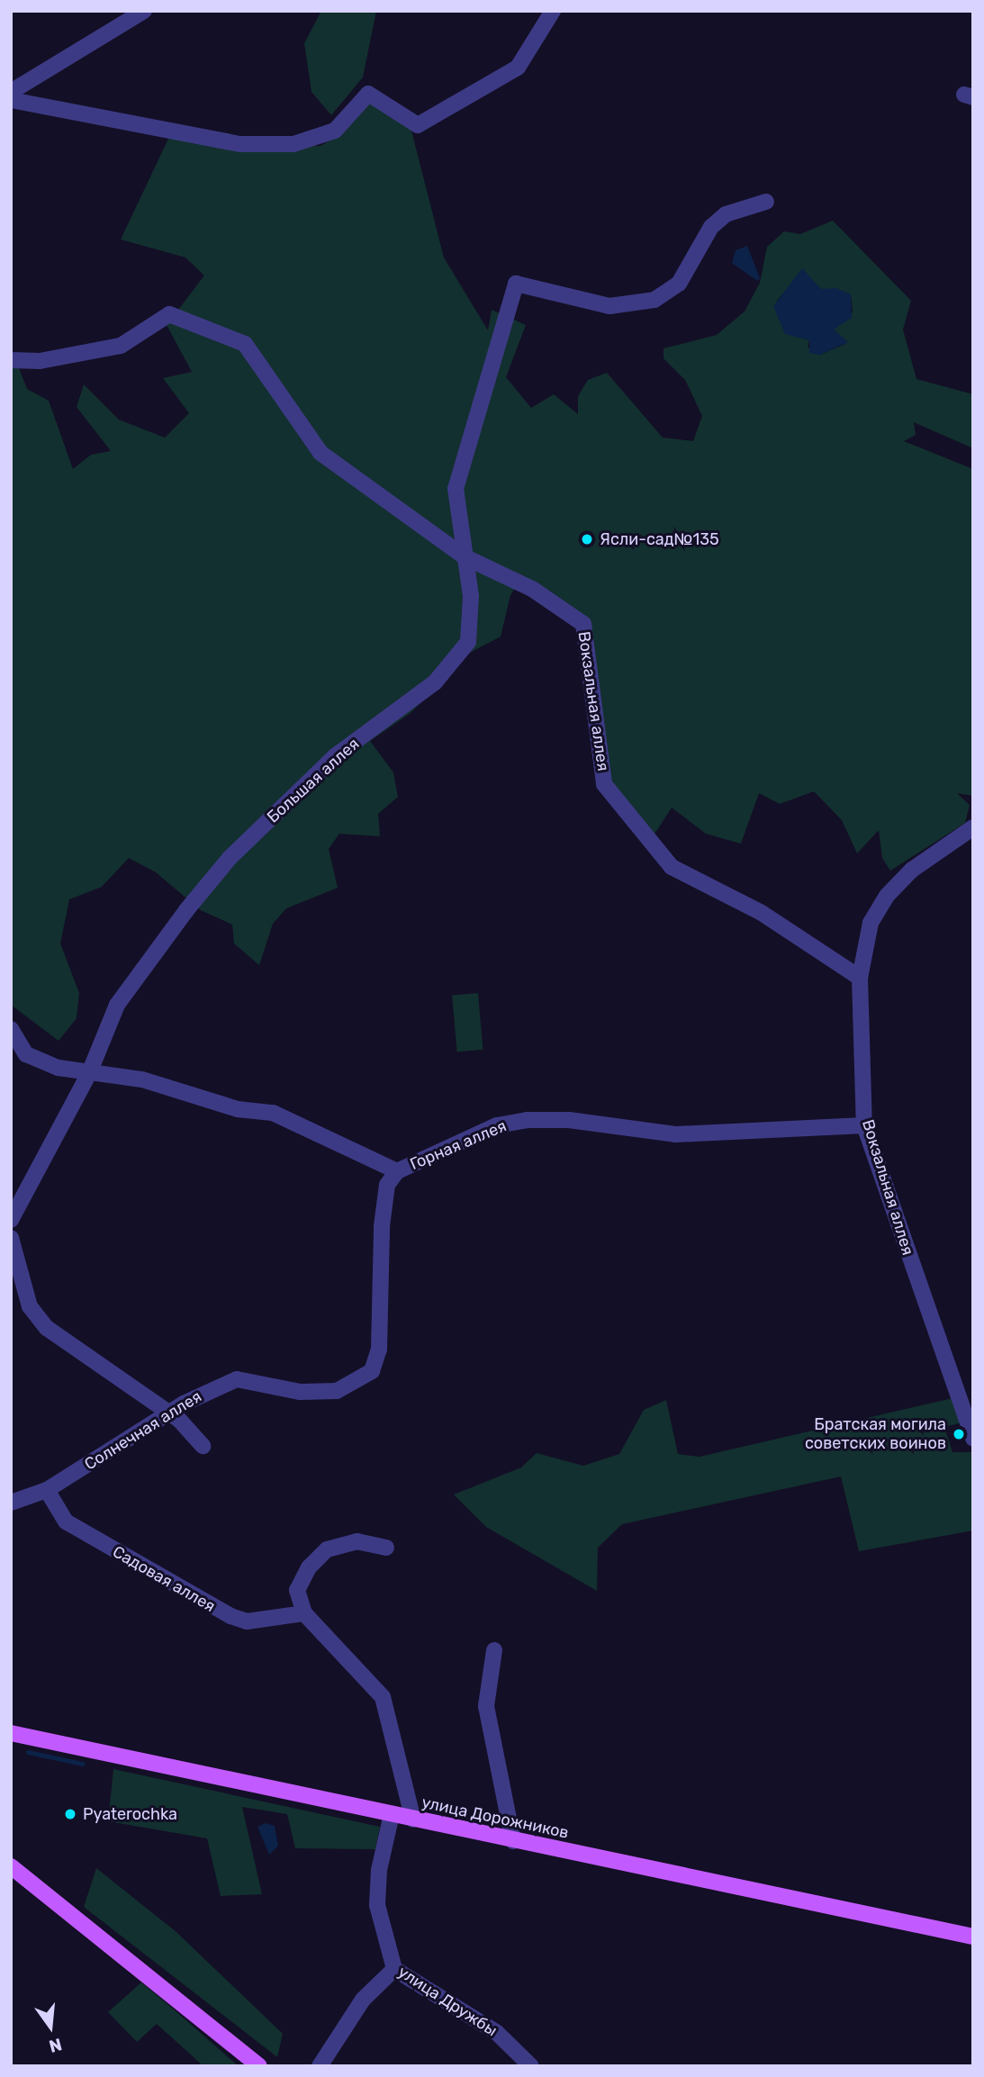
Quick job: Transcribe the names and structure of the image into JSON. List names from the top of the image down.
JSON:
{
  "streets": {
    "main road": ["улица Дорожников"],
    "street": [
      "Вокзальная аллея",
      "Большая аллея",
      "Горная аллея",
      "Солнечная аллея",
      "Садовая аллея",
      "улица Дружбы"
    ]
  },
  "crossings": [
    ["Вокзальная аллея", "Большая аллея"],
    ["Вокзальная аллея", "Горная аллея"],
    ["Большая аллея", "Горная аллея"],
    ["Горная аллея", "Солнечная аллея"],
    ["Солнечная аллея", "Садовая аллея"],
    ["улица Дорожников", "улица Дружбы"]
  ],
  "places": ["Ясли-сад№135", "Братская могила советских воинов", "Pyaterochka"],
  "north": "bottom"
}
